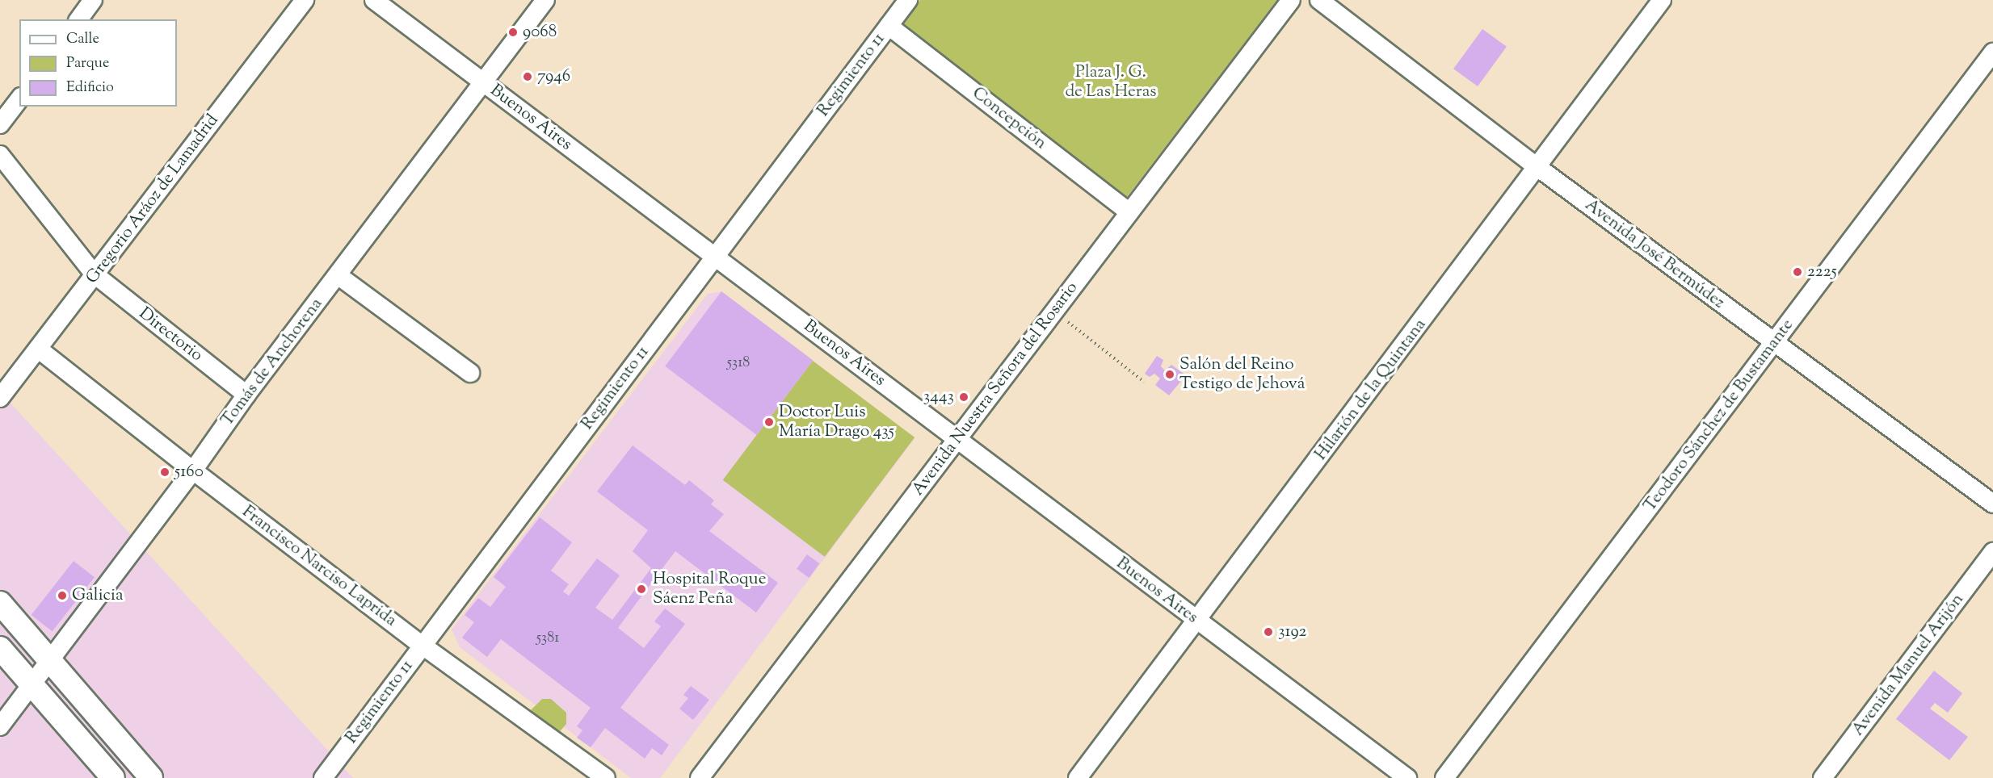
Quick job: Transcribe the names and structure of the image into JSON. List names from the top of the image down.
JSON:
{
  "streets": {
    "street": [
      "Regimiento 11",
      "Buenos Aires",
      "Concepción",
      "Gregorio Aráoz de Lamadrid",
      "Avenida José Bermúdez",
      "Directorio",
      "Tomás de Anchorena",
      "Avenida Nuestra Señora del Rosario",
      "Hilarión de la Quintana",
      "Teodoro Sánchez de Bustamante",
      "Francisco Narciso Laprida",
      "Avenida Manuel Arijón"
    ]
  },
  "crossings": [
    ["Regimiento 11", "Buenos Aires"],
    ["Regimiento 11", "Concepción"],
    ["Regimiento 11", "Francisco Narciso Laprida"],
    ["Buenos Aires", "Tomás de Anchorena"],
    ["Buenos Aires", "Avenida Nuestra Señora del Rosario"],
    ["Buenos Aires", "Hilarión de la Quintana"],
    ["Concepción", "Avenida Nuestra Señora del Rosario"],
    ["Gregorio Aráoz de Lamadrid", "Directorio"],
    ["Gregorio Aráoz de Lamadrid", "Francisco Narciso Laprida"],
    ["Avenida José Bermúdez", "Hilarión de la Quintana"],
    ["Avenida José Bermúdez", "Teodoro Sánchez de Bustamante"],
    ["Directorio", "Tomás de Anchorena"],
    ["Tomás de Anchorena", "Francisco Narciso Laprida"]
  ],
  "parks": ["Plaza J. G. de Las Heras"],
  "places": [
    "9068",
    "7946",
    "2225",
    "Salón del Reino Testigo de Jehová",
    "3443",
    "Doctor Luis María Drago 435",
    "5160",
    "Hospital Roque Sáenz Peña",
    "Galicia",
    "3192"
  ],
  "house_numbers": ["5318", "5381"],
  "legend": ["Calle", "Parque", "Edificio"]
}
